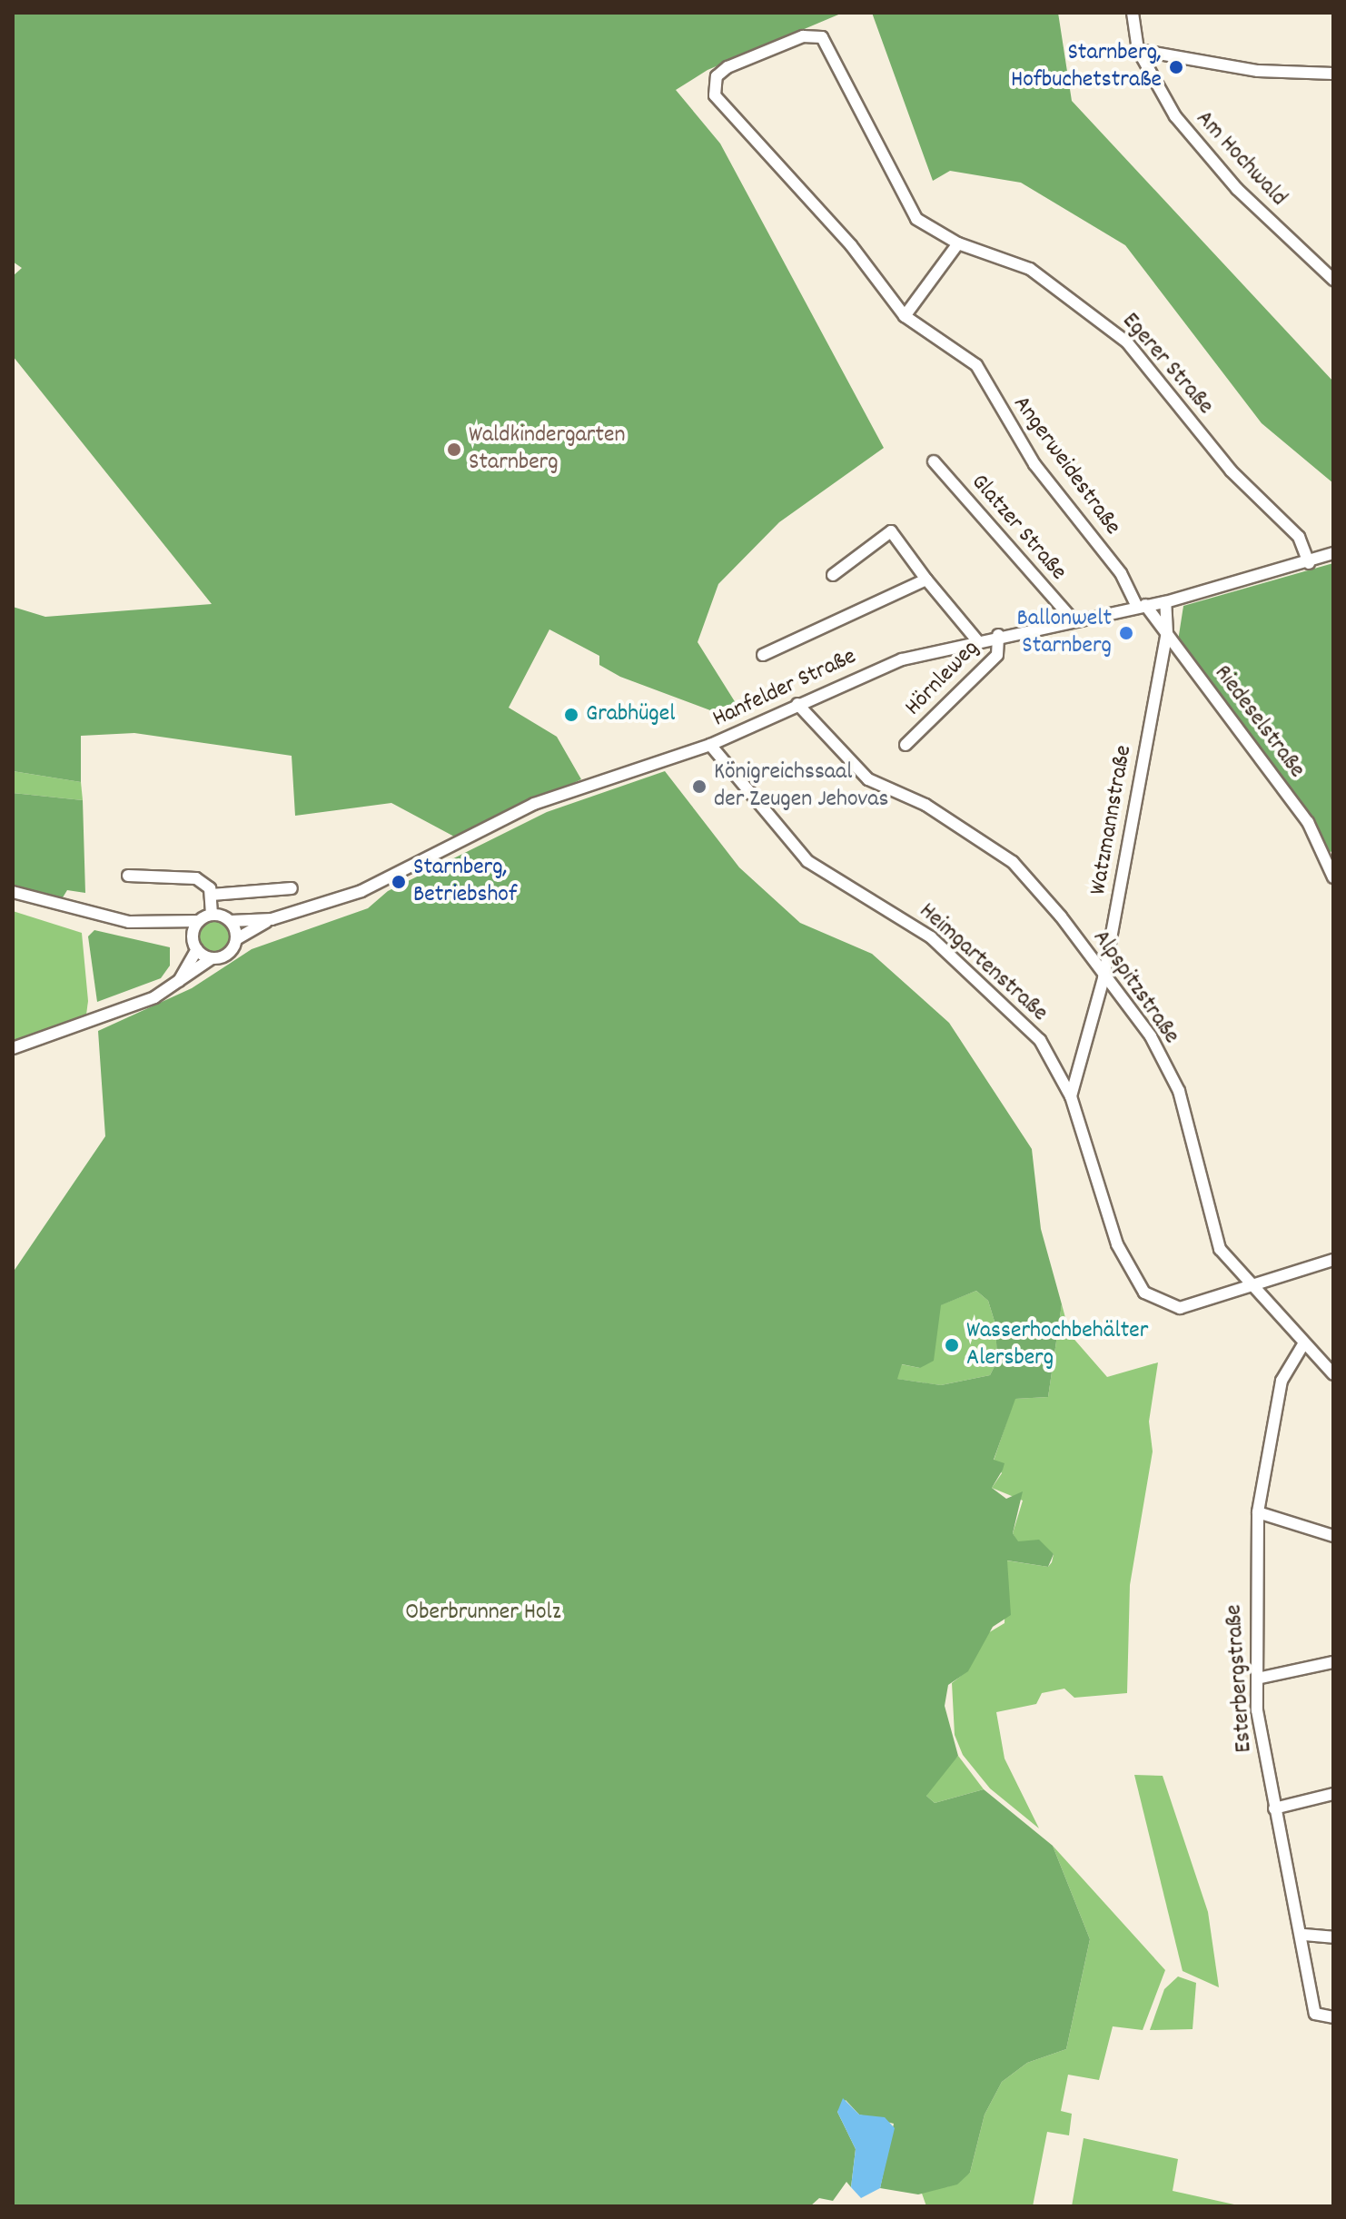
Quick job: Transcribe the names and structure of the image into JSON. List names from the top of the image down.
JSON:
{
  "streets": {
    "street": [
      "Am Hochwald",
      "Egerer Straße",
      "Angerweidestraße",
      "Glatzer Straße",
      "Hörnleweg",
      "Hanfelder Straße",
      "Riedeselstraße",
      "Watzmannstraße",
      "Heimgartenstraße",
      "Alpspitzstraße",
      "Esterbergstraße"
    ]
  },
  "crossings": [
    ["Egerer Straße", "Angerweidestraße"],
    ["Egerer Straße", "Hanfelder Straße"],
    ["Angerweidestraße", "Hanfelder Straße"],
    ["Angerweidestraße", "Riedeselstraße"],
    ["Angerweidestraße", "Watzmannstraße"],
    ["Glatzer Straße", "Hanfelder Straße"],
    ["Hörnleweg", "Hanfelder Straße"],
    ["Hanfelder Straße", "Watzmannstraße"],
    ["Hanfelder Straße", "Heimgartenstraße"],
    ["Hanfelder Straße", "Alpspitzstraße"],
    ["Riedeselstraße", "Watzmannstraße"],
    ["Watzmannstraße", "Heimgartenstraße"],
    ["Watzmannstraße", "Alpspitzstraße"],
    ["Heimgartenstraße", "Alpspitzstraße"],
    ["Alpspitzstraße", "Esterbergstraße"]
  ],
  "parks": ["Oberbrunner Holz"],
  "places": [
    "Starnberg, Hofbuchetstraße",
    "Waldkindergarten Starnberg",
    "Ballonwelt Starnberg",
    "Grabhügel",
    "Königreichssaal der Zeugen Jehovas",
    "Starnberg, Betriebshof",
    "Wasserhochbehälter Alersberg"
  ]
}
